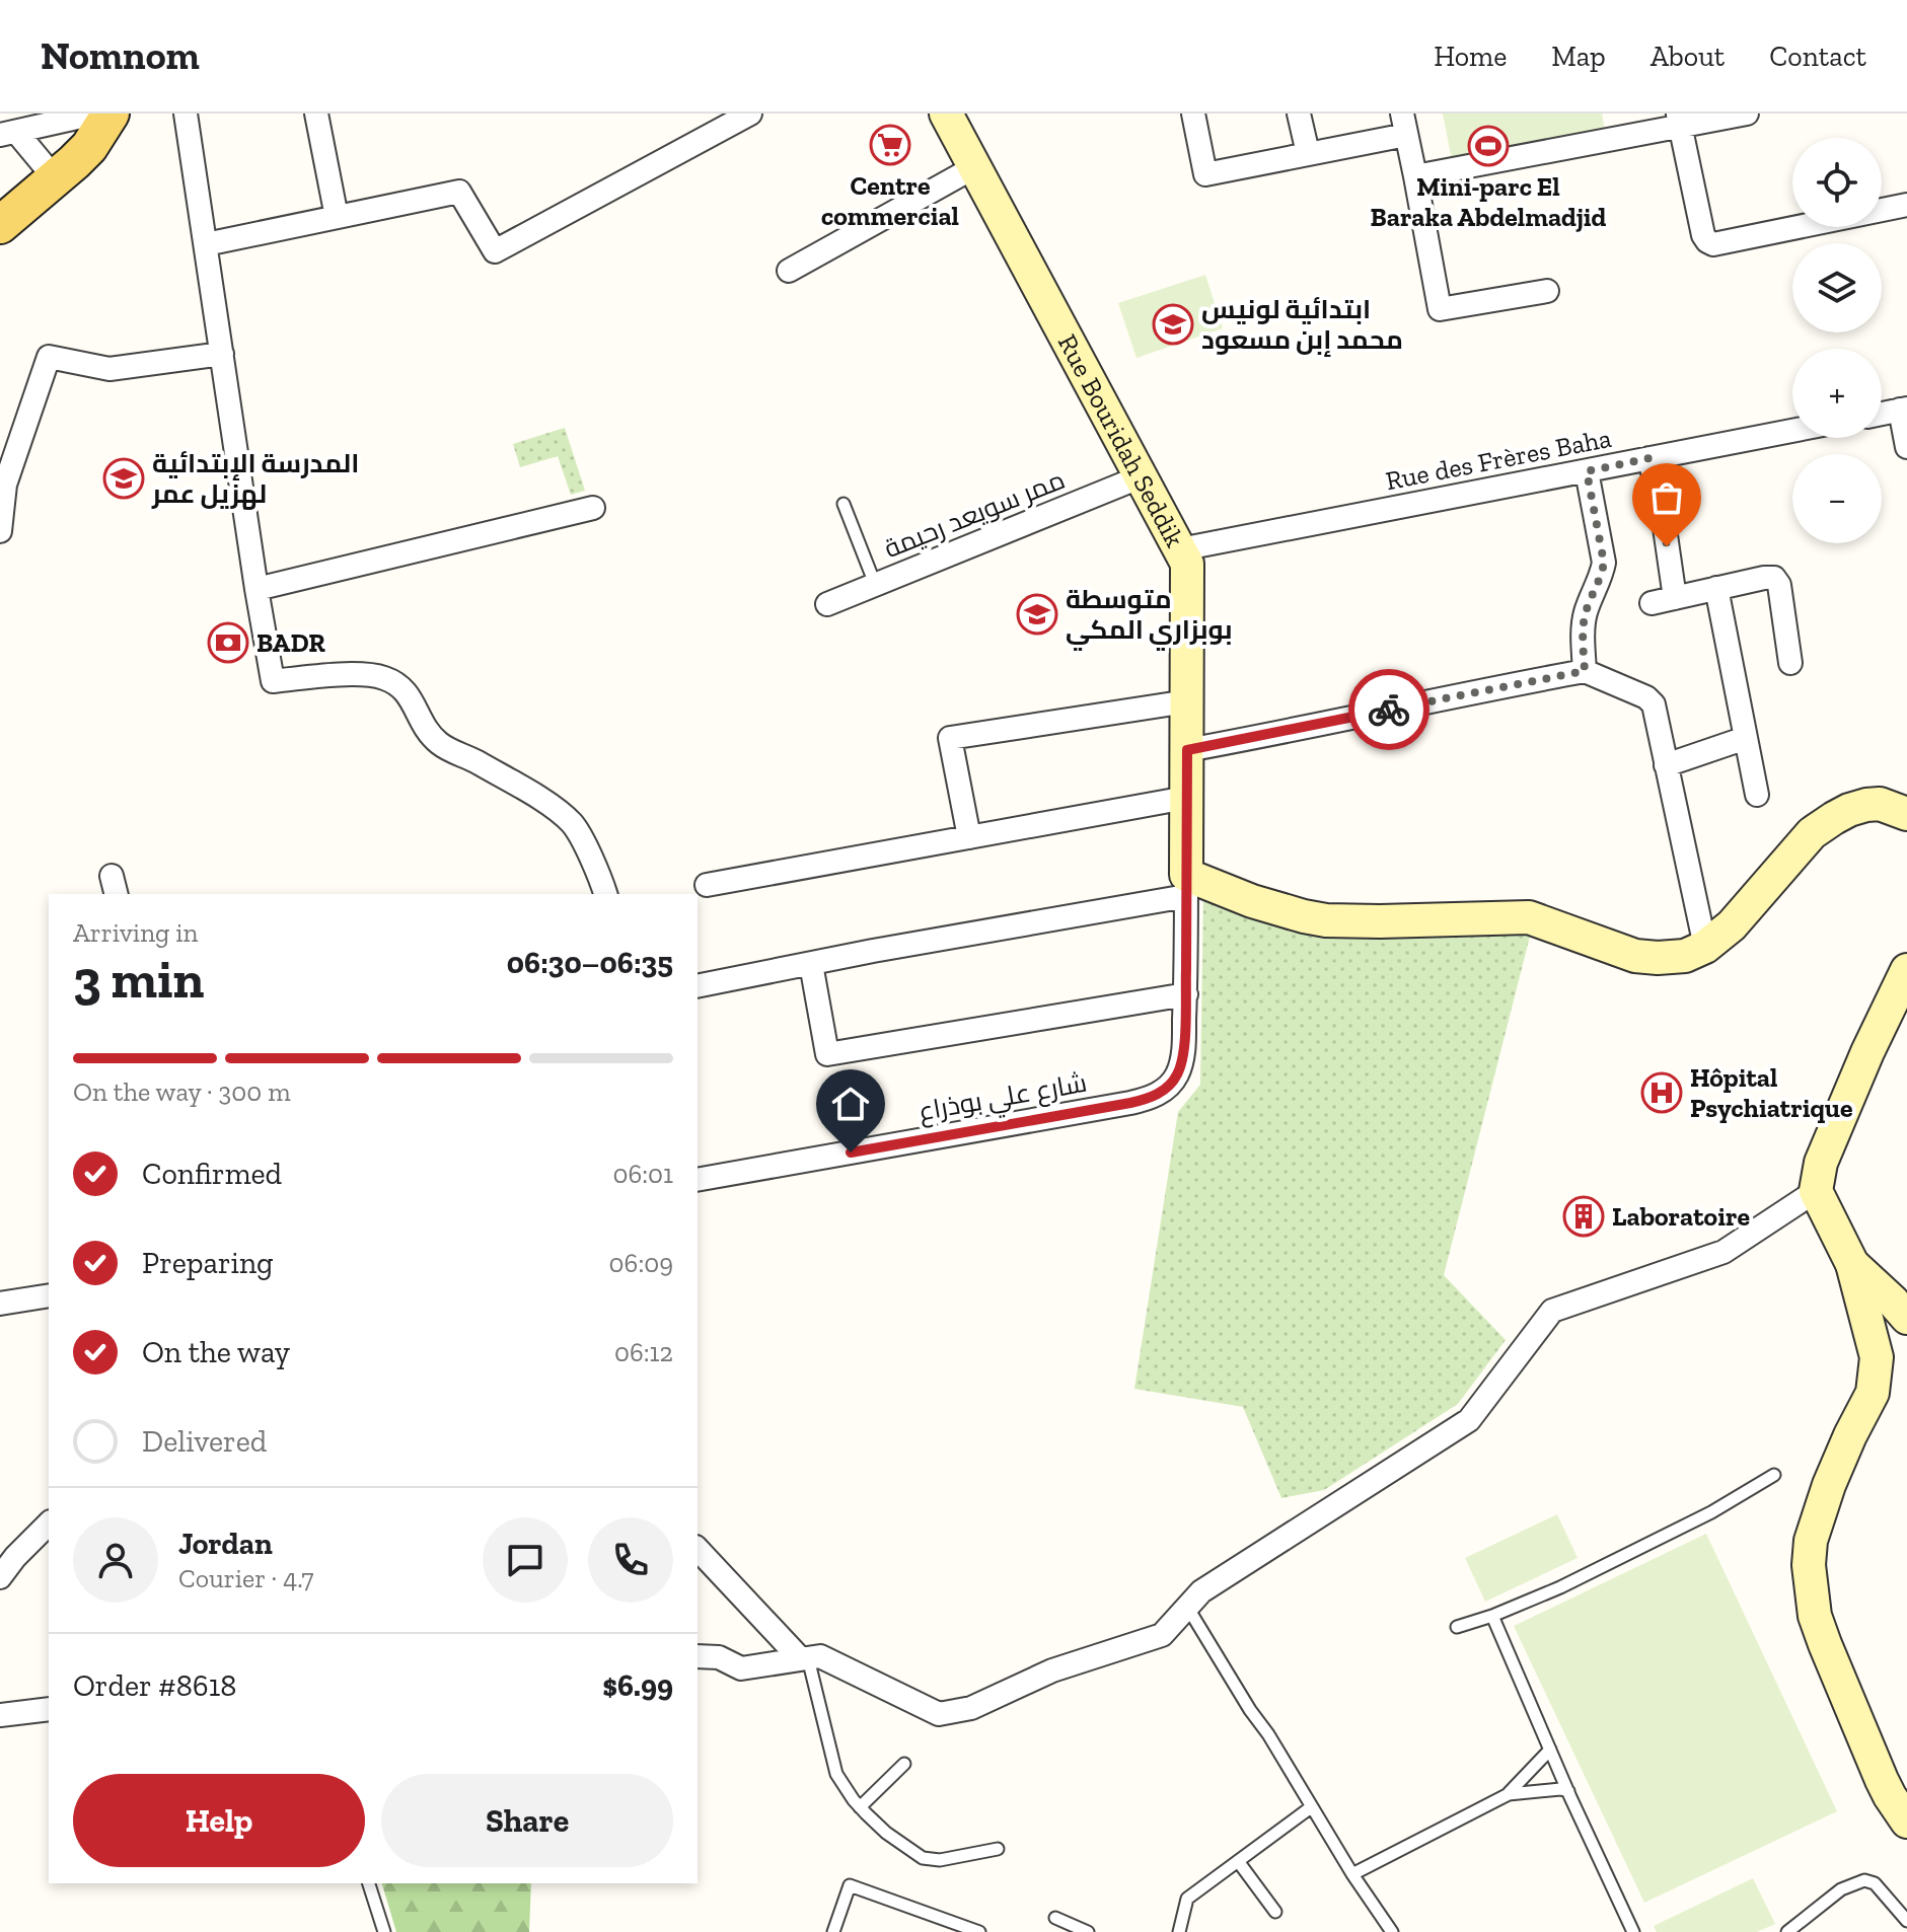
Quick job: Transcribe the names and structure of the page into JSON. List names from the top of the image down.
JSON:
{
  "streets": {
    "main road": ["Rue Bouridah Seddik"],
    "street": ["Rue des Frères Baha", "ممر سويعد رحيمة", "شارع علي بوذراع"]
  },
  "crossings": [
    ["Rue Bouridah Seddik", "Rue des Frères Baha"],
    ["Rue Bouridah Seddik", "ممر سويعد رحيمة"],
    ["Rue Bouridah Seddik", "شارع علي بوذراع"]
  ],
  "places": {
    "supermarket": ["Centre commercial"],
    "sports": ["Mini-parc El Baraka Abdelmadjid"],
    "school or university": ["ابتدائية لونيس محمد إبن مسعود", "المدرسة الإبتدائية لهزيل عمر", "متوسطة بوبزاري المكي"],
    "bank": ["BADR"],
    "hospital": ["Hôpital Psychiatrique"],
    "building": ["Laboratoire"]
  },
  "page": {
    "header": "Nomnom",
    "nav": [
      "Home",
      "Map",
      "About",
      "Contact"
    ],
    "map_buttons": ["+", "−"],
    "heading": ["3 min", "Arriving in", "06:30–06:35"],
    "panel": [
      "Jordan",
      "Courier · 4.7",
      "Order #8618",
      "$6.99"
    ],
    "bar": "On the way · 300 m",
    "list": [
      ["Confirmed", "06:01"],
      ["Preparing", "06:09"],
      ["On the way", "06:12"],
      "Delivered"
    ],
    "buttons": ["Help", "Share"]
  }
}
